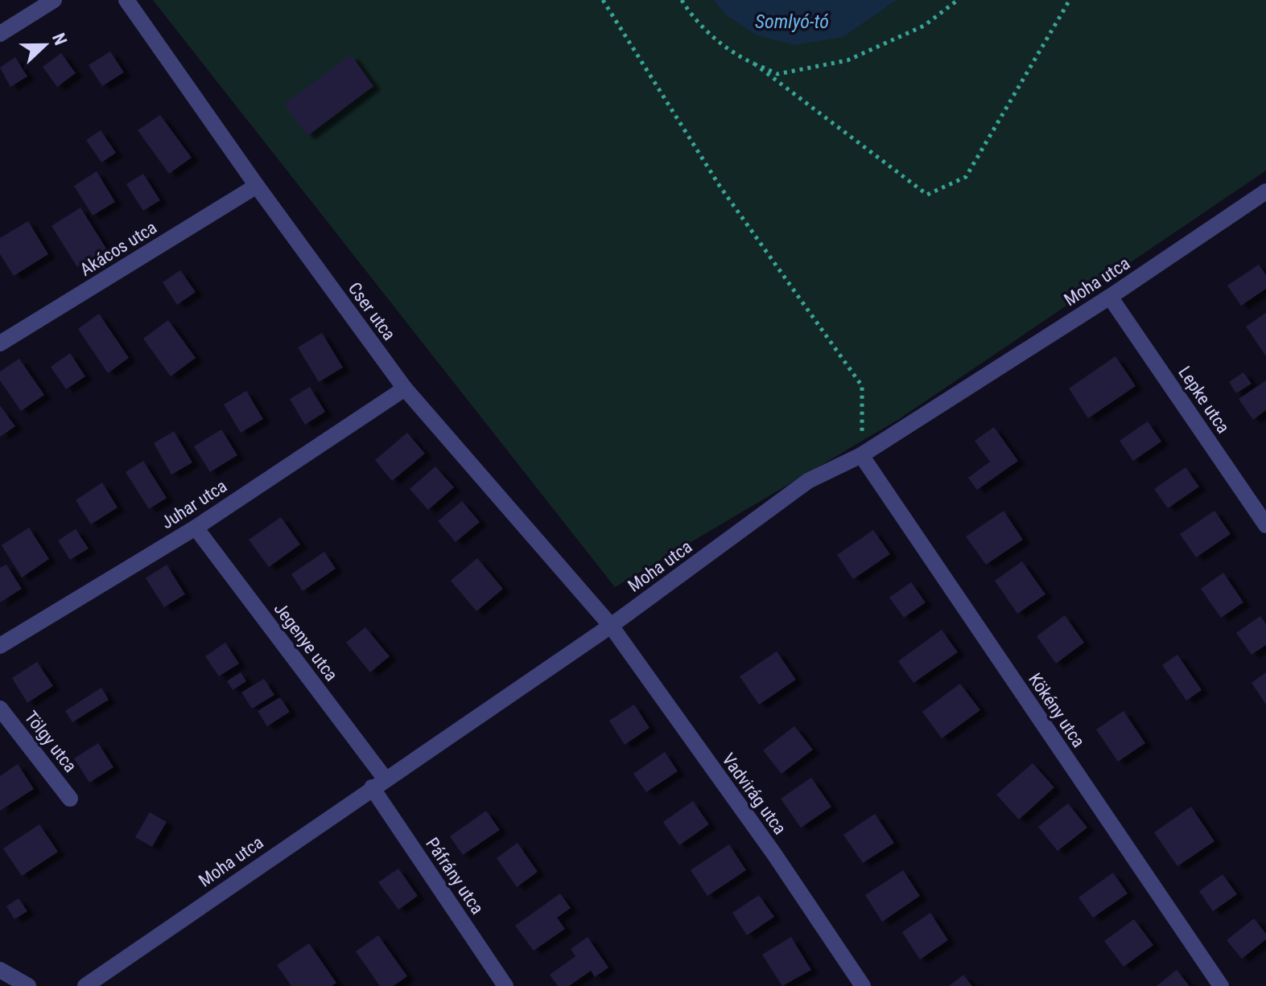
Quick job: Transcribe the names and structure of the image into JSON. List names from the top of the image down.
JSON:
{
  "streets": {
    "street": [
      "Akácos utca",
      "Moha utca",
      "Cser utca",
      "Lepke utca",
      "Juhar utca",
      "Jegenye utca",
      "Kökény utca",
      "Tölgy utca",
      "Vadvirág utca",
      "Páfrány utca"
    ]
  },
  "crossings": [
    ["Akácos utca", "Cser utca"],
    ["Moha utca", "Cser utca"],
    ["Moha utca", "Lepke utca"],
    ["Moha utca", "Jegenye utca"],
    ["Moha utca", "Kökény utca"],
    ["Moha utca", "Vadvirág utca"],
    ["Moha utca", "Páfrány utca"],
    ["Cser utca", "Juhar utca"],
    ["Cser utca", "Vadvirág utca"],
    ["Juhar utca", "Jegenye utca"],
    ["Jegenye utca", "Páfrány utca"]
  ],
  "water": ["Somlyó-tó"],
  "north": "right"
}
